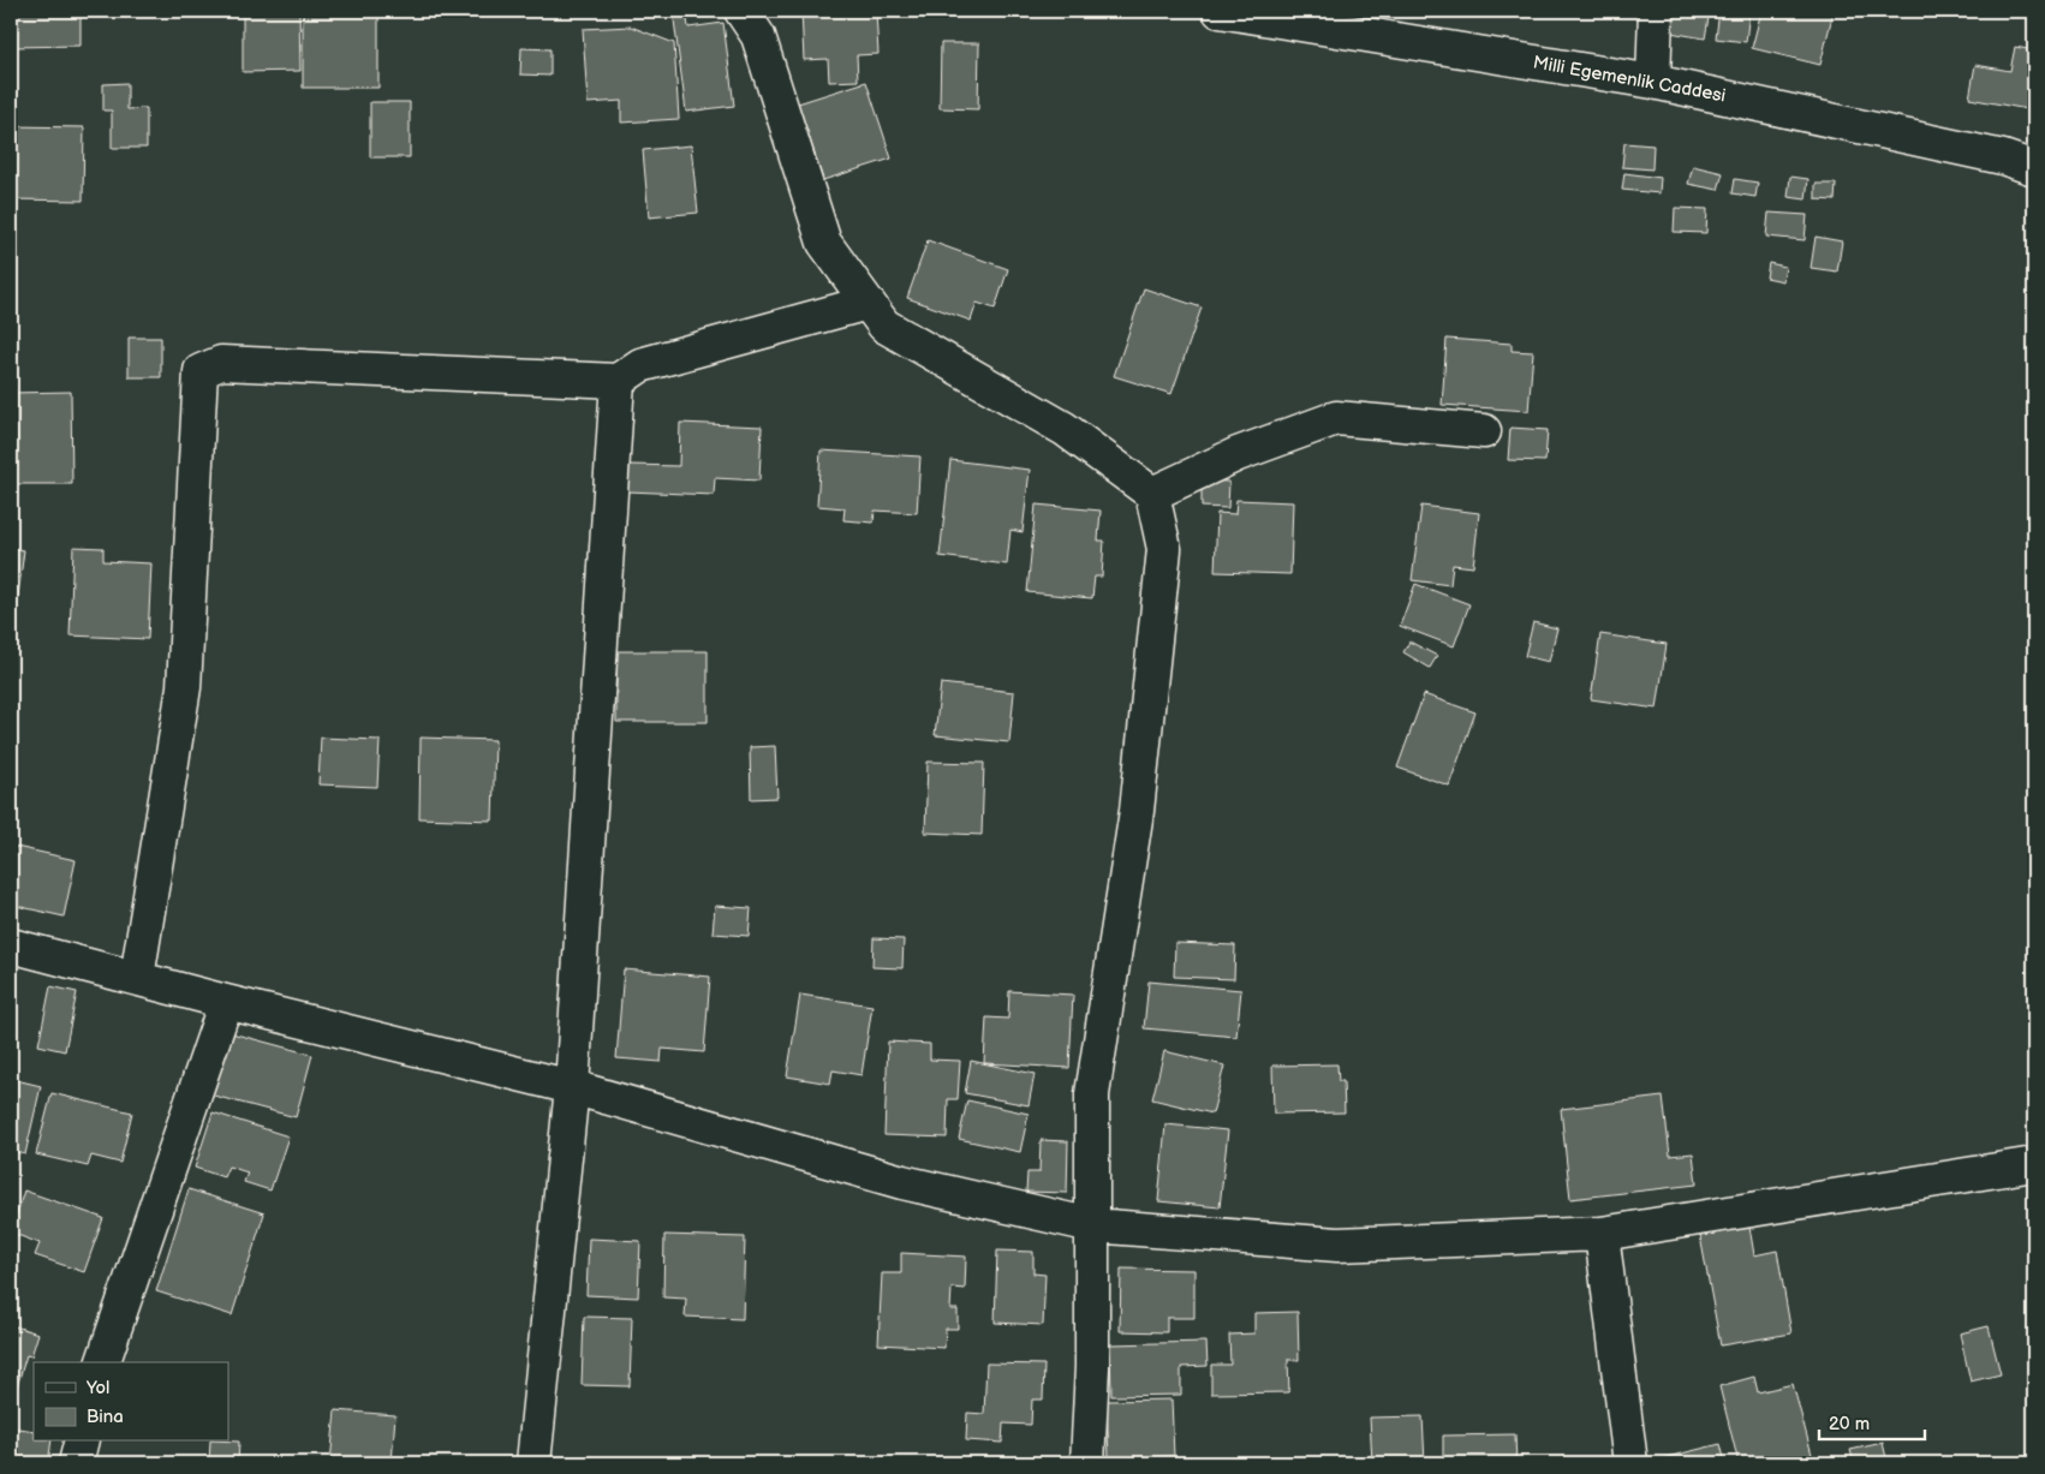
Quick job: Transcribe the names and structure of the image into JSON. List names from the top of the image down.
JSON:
{
  "streets": {
    "street": ["Milli Egemenlik Caddesi"]
  },
  "legend": ["Yol", "Bina"],
  "scale_bar": "20 m"
}
